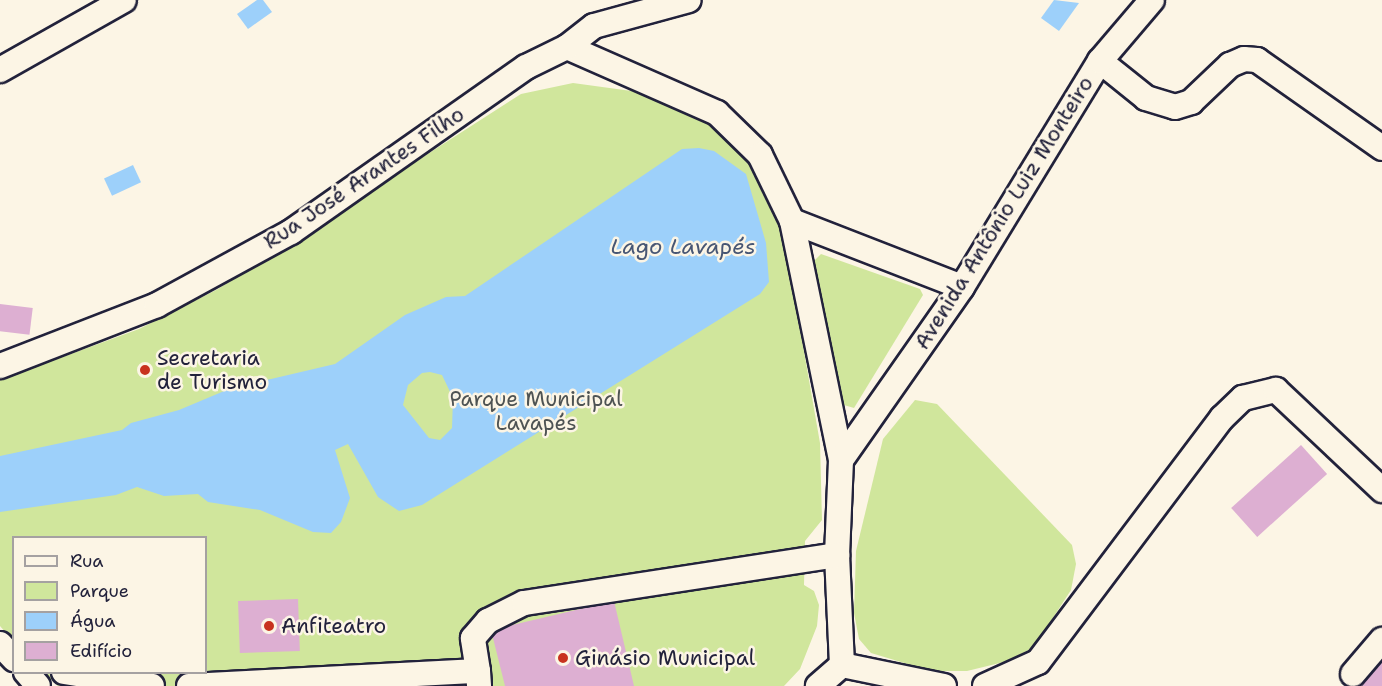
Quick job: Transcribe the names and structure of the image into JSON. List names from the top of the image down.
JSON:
{
  "streets": {
    "street": ["Rua José Arantes Filho", "Avenida Antônio Luiz Monteiro"]
  },
  "water": ["Lago Lavapés"],
  "parks": ["Parque Municipal Lavapés"],
  "places": ["Secretaria de Turismo", "Anfiteatro", "Ginásio Municipal"],
  "legend": [
    "Rua",
    "Parque",
    "Água",
    "Edifício"
  ]
}
